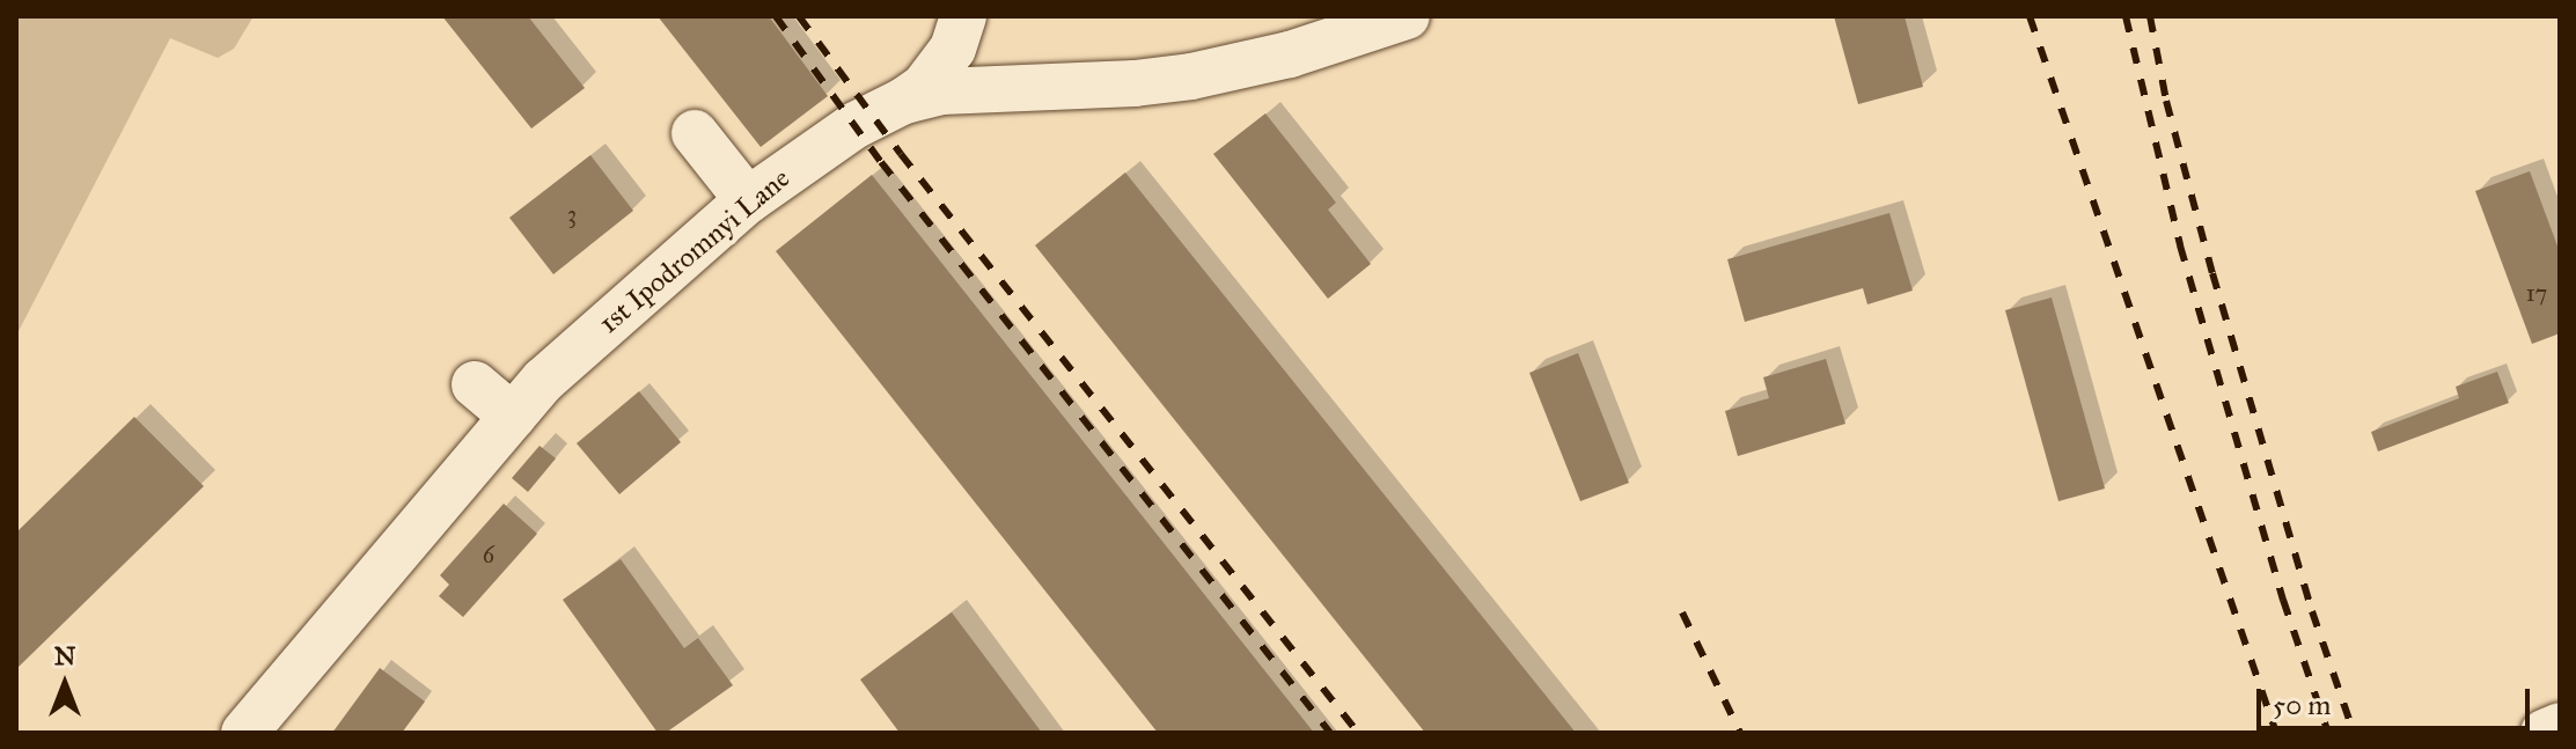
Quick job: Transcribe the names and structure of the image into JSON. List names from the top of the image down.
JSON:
{
  "streets": {
    "street": ["1st Ipodromnyi Lane"]
  },
  "house_numbers": ["3", "17", "6"],
  "scale_bar": "50 m",
  "north": "top"
}
